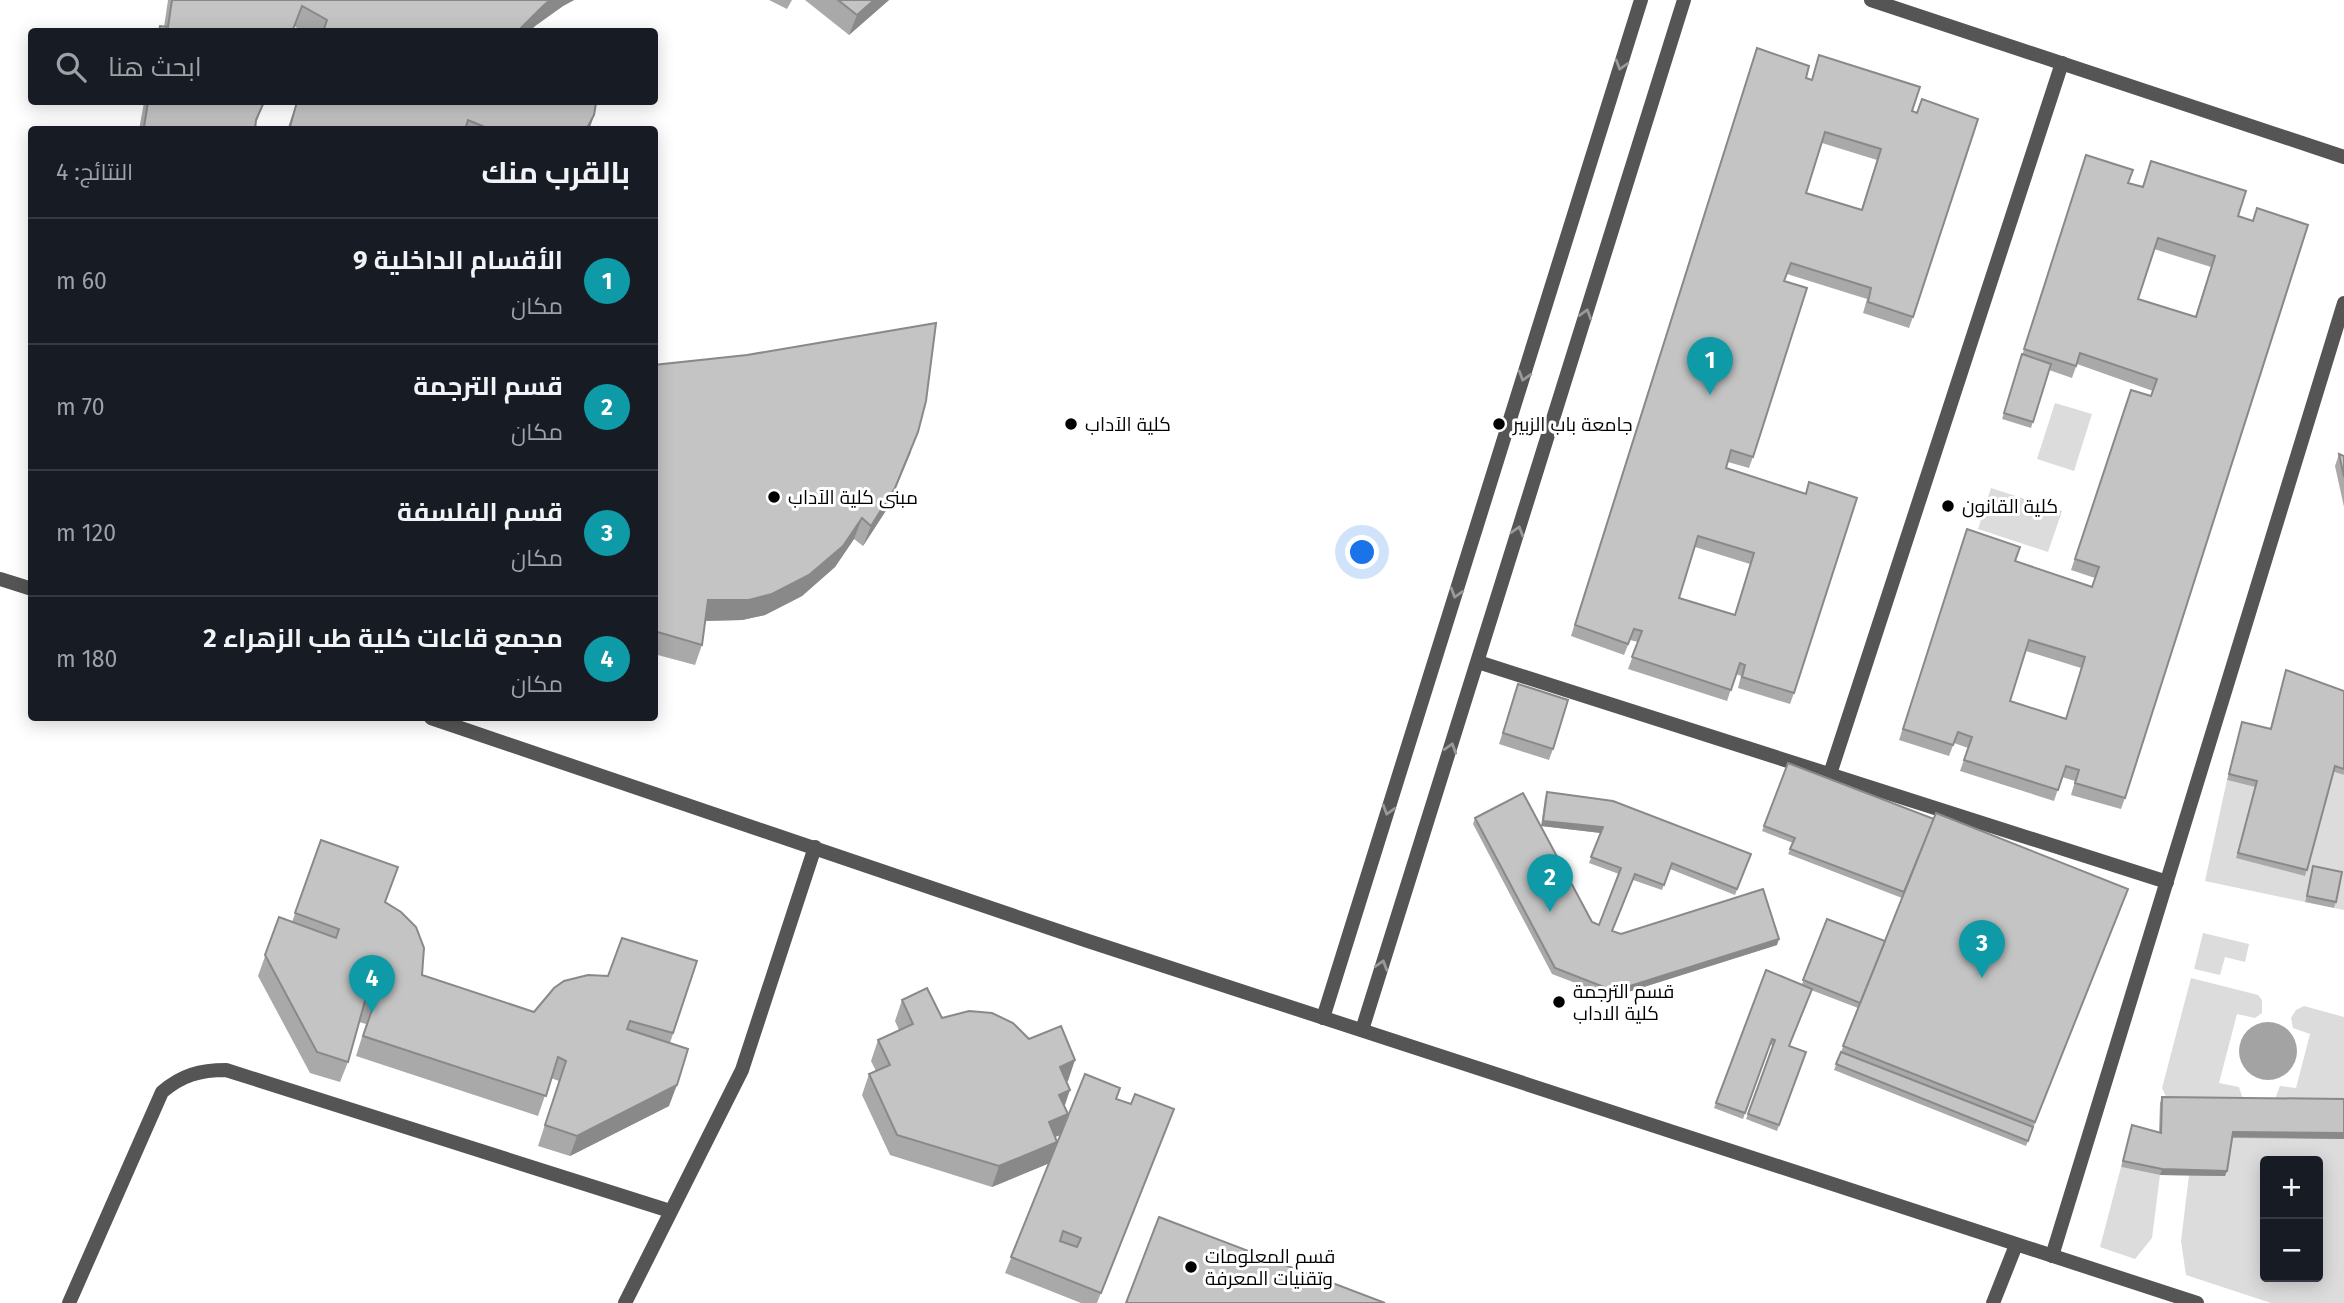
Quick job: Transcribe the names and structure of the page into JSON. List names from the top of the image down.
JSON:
{
  "places": [
    "كلية الآداب",
    "جامعة باب الزبير",
    "مبنى كلية الآداب",
    "كلية القانون",
    "قسم الترجمة كلية الاداب",
    "قسم المعلومات وتقنيات المعرفة"
  ],
  "page": {
    "search": "ابحث هنا",
    "heading": ["بالقرب منك", "النتائج: 4"],
    "list": [
      {
        "mark": "1",
        "name": "الأقسام الداخلية 9",
        "note": "مكان",
        "value": "60 m"
      },
      {
        "mark": "2",
        "name": "قسم الترجمة",
        "note": "مكان",
        "value": "70 m"
      },
      {
        "mark": "3",
        "name": "قسم الفلسفة",
        "note": "مكان",
        "value": "120 m"
      },
      {
        "mark": "4",
        "name": "مجمع قاعات كلية طب الزهراء 2",
        "note": "مكان",
        "value": "180 m"
      }
    ],
    "pins": [
      "1",
      "2",
      "3",
      "4"
    ],
    "map_buttons": ["+", "−"]
  }
}
